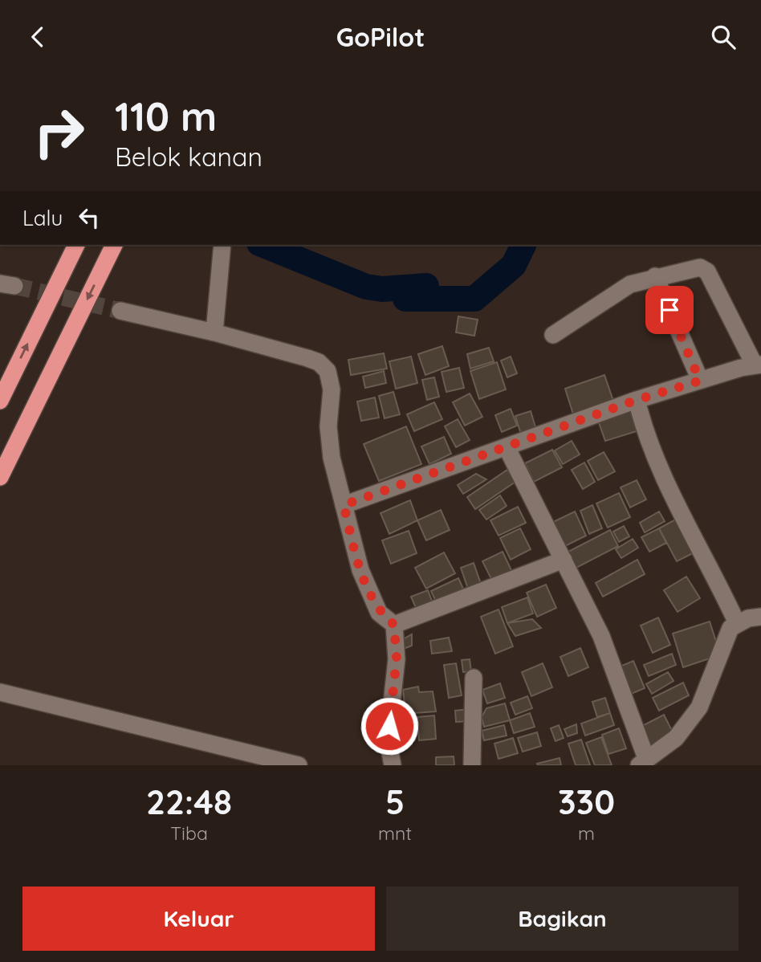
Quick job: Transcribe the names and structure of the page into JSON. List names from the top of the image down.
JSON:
{
  "page": {
    "header": "GoPilot",
    "turn": ["110 m", "Belok kanan"],
    "then": "Lalu",
    "eta": [
      "22:48",
      "Tiba",
      "5",
      "mnt",
      "330",
      "m"
    ],
    "buttons": ["Keluar", "Bagikan"]
  }
}
